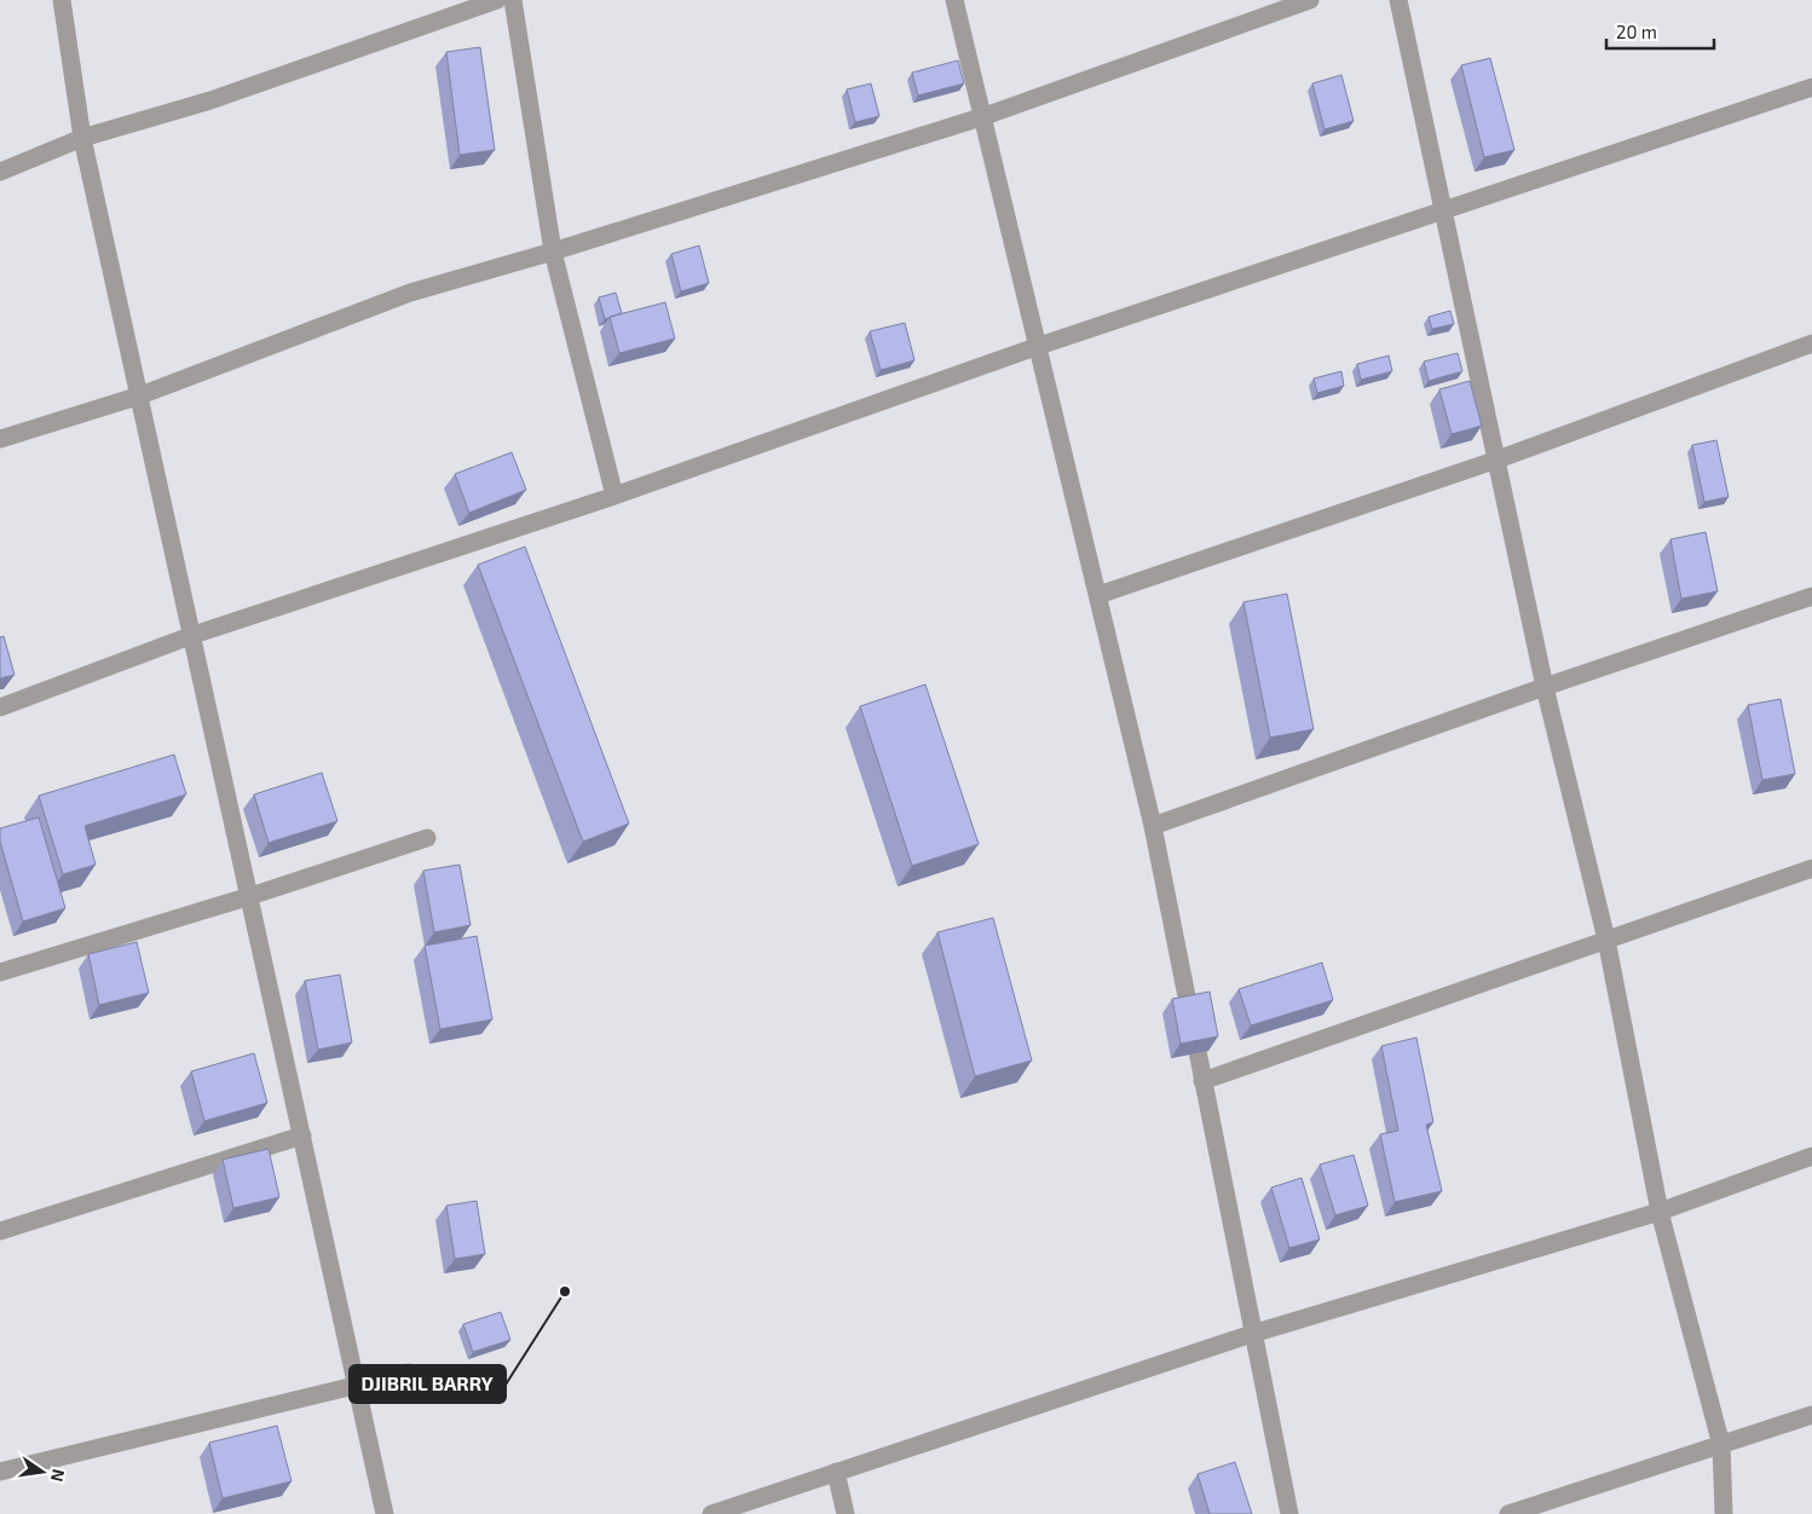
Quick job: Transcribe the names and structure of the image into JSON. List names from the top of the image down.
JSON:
{
  "places": ["DJIBRIL BARRY"],
  "scale_bar": "20 m",
  "north": "right"
}
